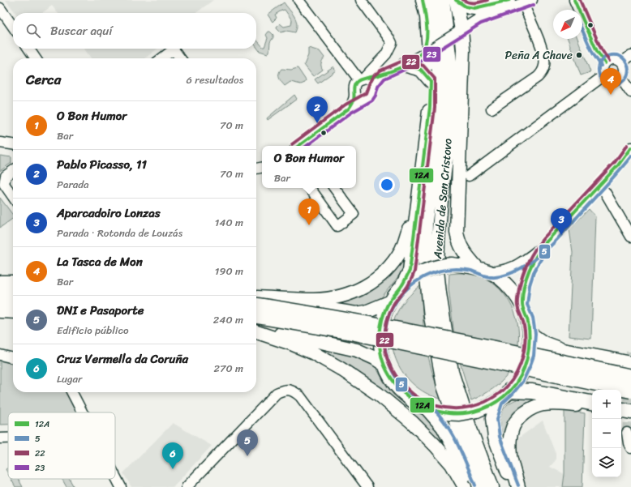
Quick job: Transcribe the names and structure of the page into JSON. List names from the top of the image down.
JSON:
{
  "streets": {
    "main road": ["Avenida de San Cristovo"]
  },
  "places": ["Peña A Chave"],
  "lines": [
    "transit line 12A",
    "transit line 22",
    "transit line 23",
    "transit line 5"
  ],
  "legend": [
    "12A",
    "5",
    "22",
    "23"
  ],
  "north": "bottom left",
  "page": {
    "search": "Buscar aquí",
    "heading": ["Cerca", "6 resultados"],
    "pins": [
      "4",
      "2",
      "1",
      "3",
      "5",
      "6"
    ],
    "list": [
      {
        "mark": "1",
        "name": "O Bon Humor",
        "note": "Bar",
        "value": "70 m"
      },
      {
        "mark": "2",
        "name": "Pablo Picasso, 11",
        "note": "Parada",
        "value": "70 m"
      },
      {
        "mark": "3",
        "name": "Aparcadoiro Lonzas",
        "note": "Parada · Rotonda de Louzás",
        "value": "140 m"
      },
      {
        "mark": "4",
        "name": "La Tasca de Mon",
        "note": "Bar",
        "value": "190 m"
      },
      {
        "mark": "5",
        "name": "DNI e Pasaporte",
        "note": "Edificio público",
        "value": "240 m"
      },
      {
        "mark": "6",
        "name": "Cruz Vermella da Coruña",
        "note": "Lugar",
        "value": "270 m"
      }
    ],
    "popup": ["O Bon Humor", "Bar"],
    "map_buttons": ["+", "−"]
  }
}
